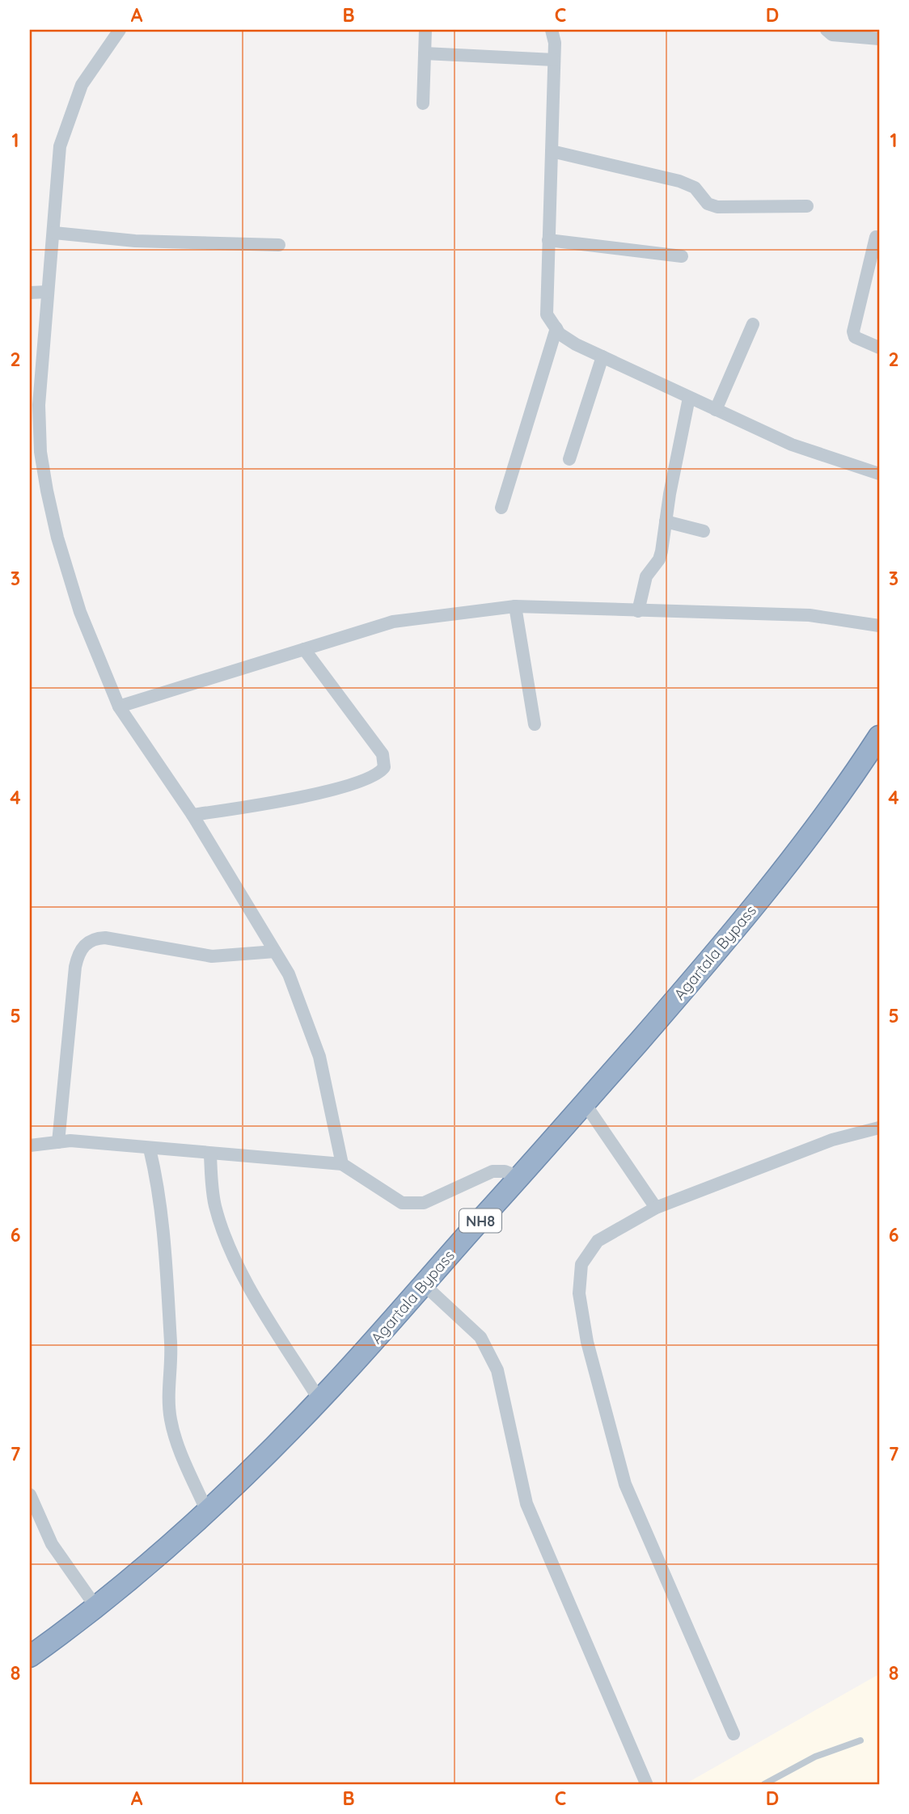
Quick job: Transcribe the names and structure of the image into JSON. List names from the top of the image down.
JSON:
{
  "streets": {
    "highway": ["Agartala Bypass", "NH8"]
  },
  "grid": {
    "columns": [
      "A",
      "B",
      "C",
      "D"
    ],
    "rows": [
      "1",
      "2",
      "3",
      "4",
      "5",
      "6",
      "7",
      "8"
    ]
  }
}
